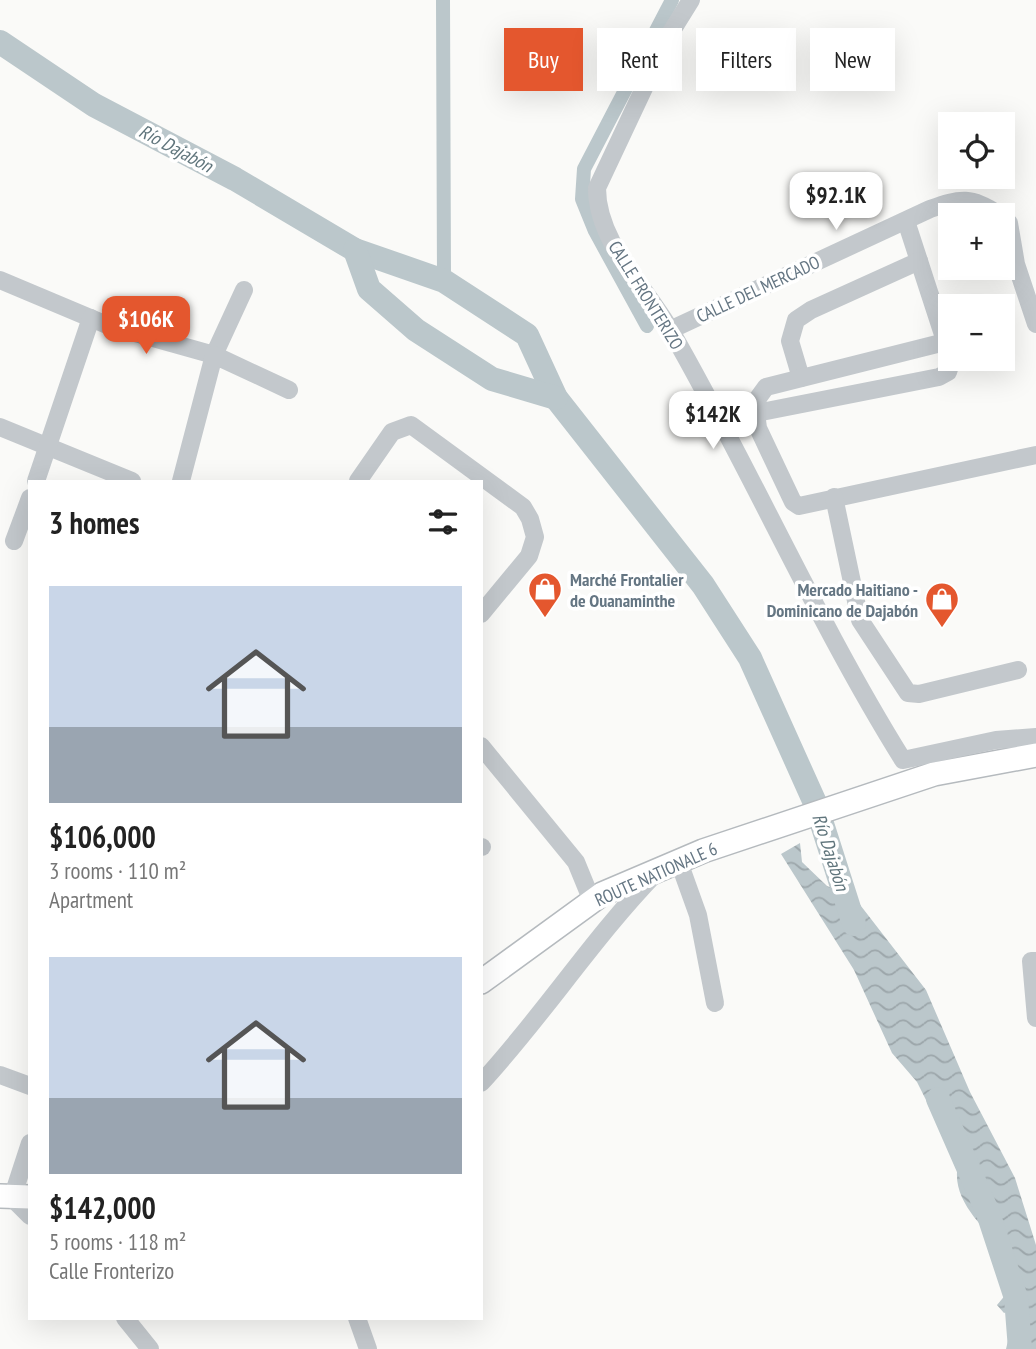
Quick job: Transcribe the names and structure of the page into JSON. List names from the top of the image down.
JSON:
{
  "streets": {
    "main road": ["ROUTE NATIONALE 6"],
    "street": ["CALLE DEL MERCADO", "CALLE FRONTERIZO"]
  },
  "crossings": [
    ["CALLE DEL MERCADO", "CALLE FRONTERIZO"]
  ],
  "water": ["Río Dajabón"],
  "places": {
    "shop": ["Marché Frontalier de Ouanaminthe", "Mercado Haitiano - Dominicano de Dajabón"]
  },
  "page": {
    "chip": [
      "Buy",
      "Rent",
      "Filters",
      "New"
    ],
    "map_buttons": ["+", "−"],
    "price": ["$92.1K", "$106K", "$142K"],
    "heading": "3 homes",
    "list": [
      {
        "name": "$106,000",
        "note": "3 rooms · 110 m² · Apartment"
      },
      {
        "name": "$142,000",
        "note": "5 rooms · 118 m² · Calle Fronterizo"
      }
    ]
  }
}
